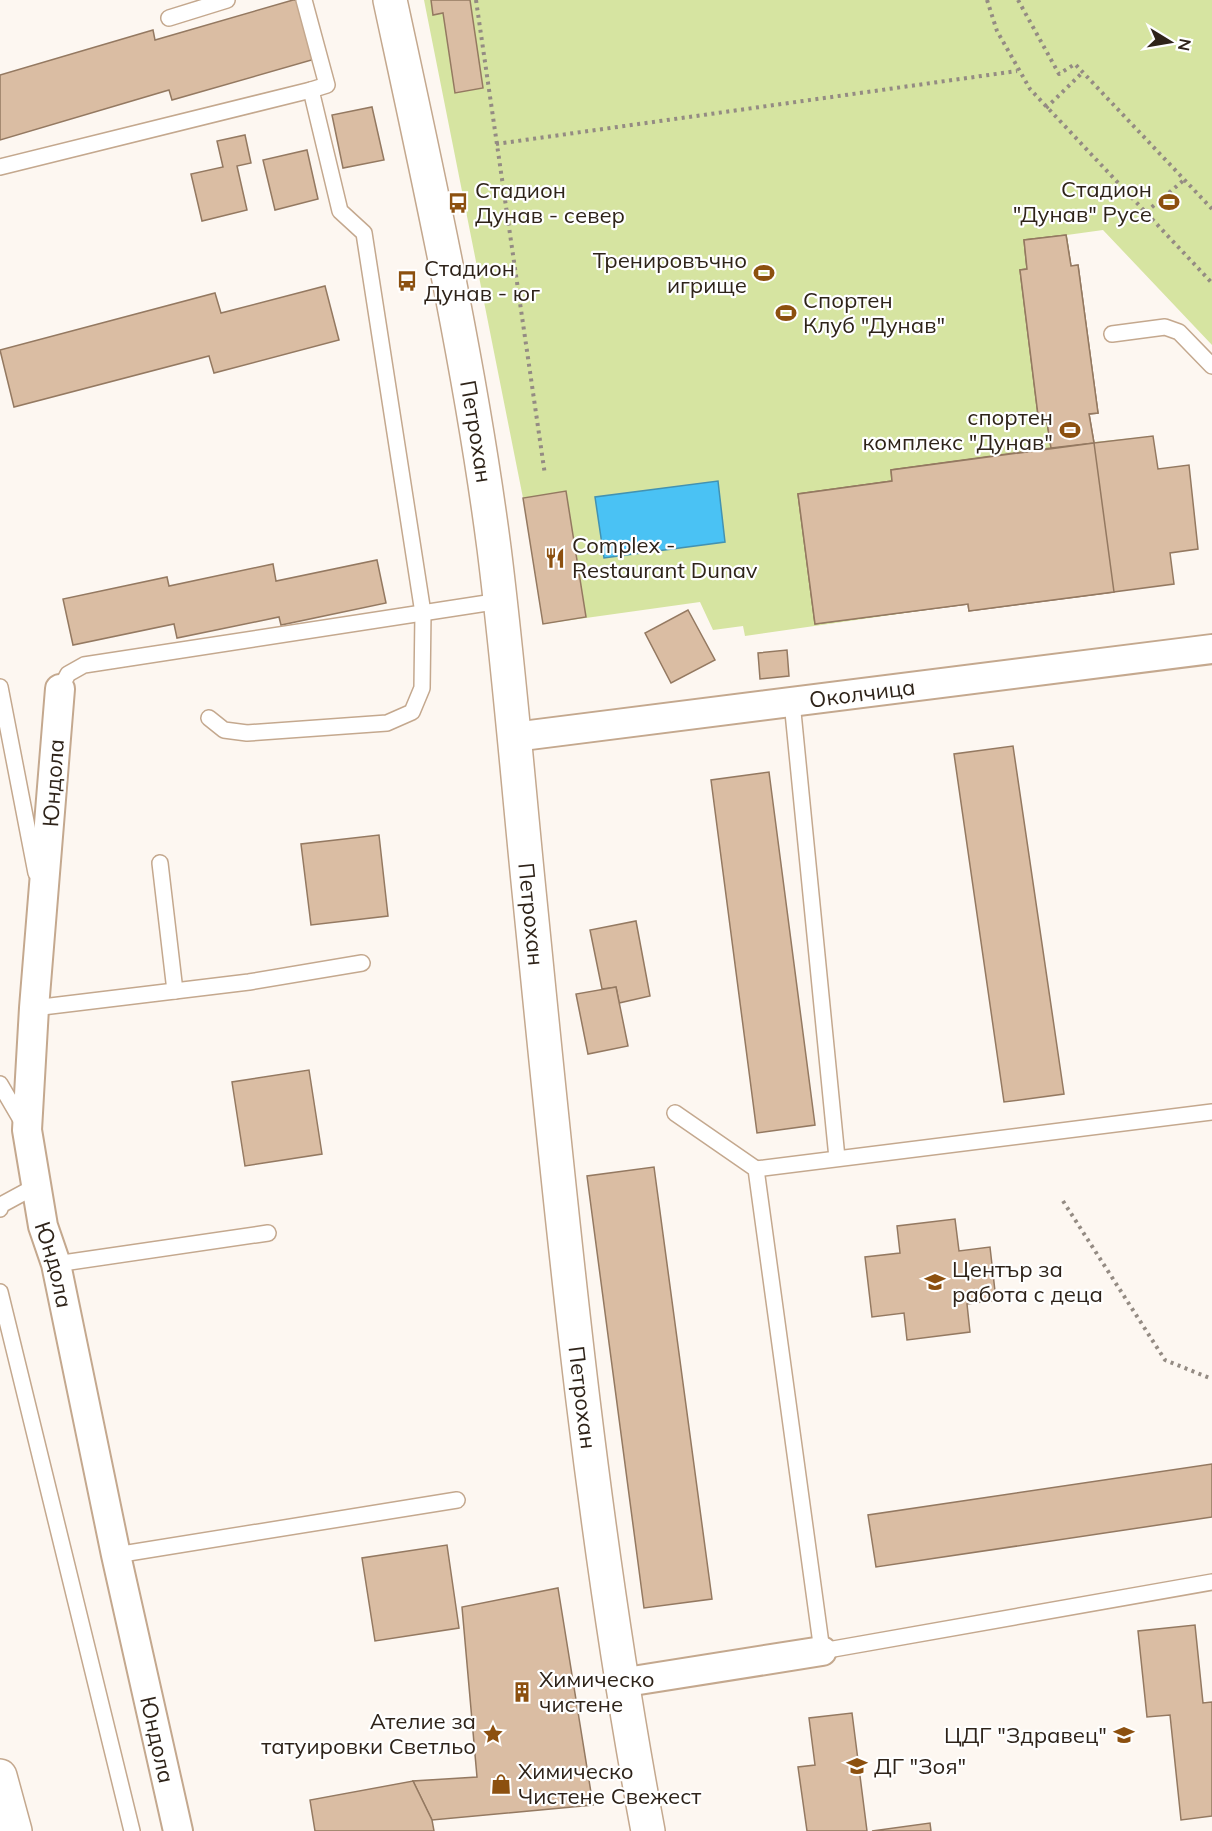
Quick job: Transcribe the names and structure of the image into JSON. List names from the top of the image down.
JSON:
{
  "streets": {
    "main road": ["Петрохан"],
    "street": ["Околчица", "Юндола"]
  },
  "crossings": [
    ["Петрохан", "Околчица"]
  ],
  "places": {
    "sports": [
      "Стадион \"Дунав\" Русе",
      "Тренировъчно игрище",
      "Спортен Клуб \"Дунав\"",
      "спортен комплекс \"Дунав\""
    ],
    "bus stop": ["Стадион Дунав - север", "Стадион Дунав - юг"],
    "restaurant": ["Complex - Restaurant Dunav"],
    "school or university": ["Център за работа с деца", "ЦДГ \"Здравец\"", "ДГ \"Зоя\""],
    "building": ["Химическо чистене"],
    "place": ["Ателие за татуировки Светльо"],
    "shop": ["Химическо Чистене Свежест"]
  },
  "north": "right"
}
